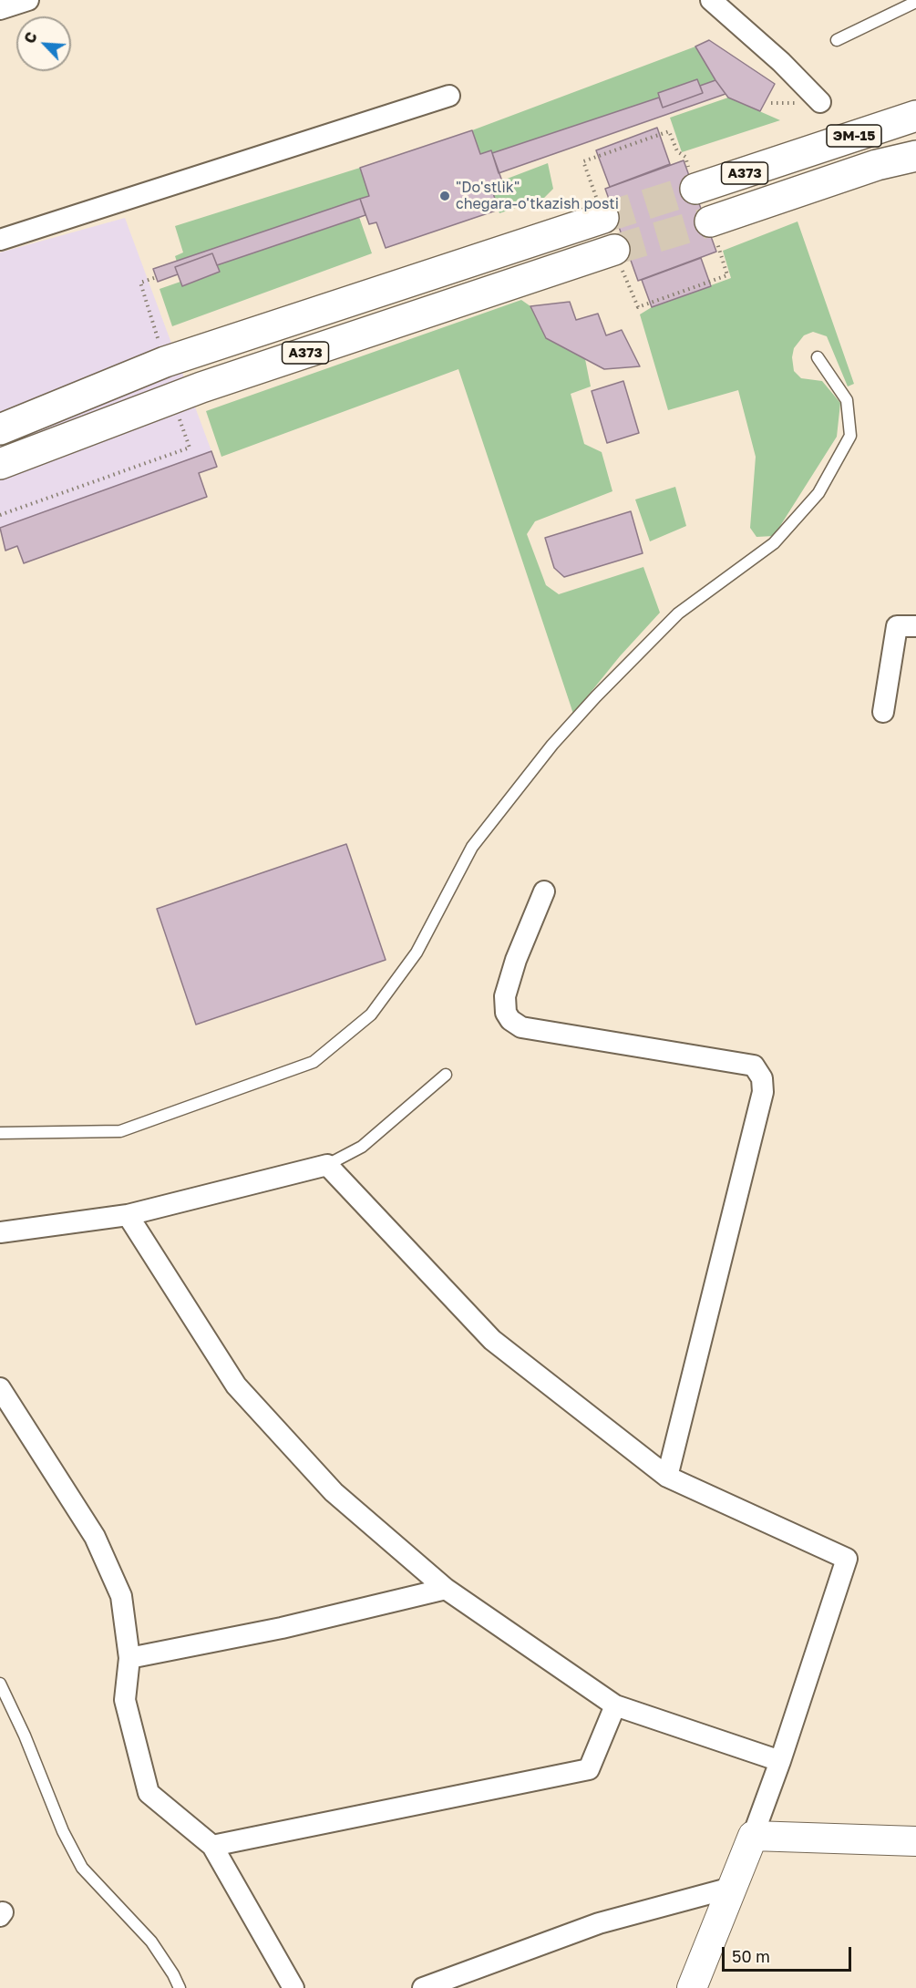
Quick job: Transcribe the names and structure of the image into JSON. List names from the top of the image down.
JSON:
{
  "streets": {
    "highway": ["ЭМ-15", "A373"]
  },
  "crossings": [
    ["ЭМ-15", "A373"]
  ],
  "places": ["\"Do'stlik\" chegara-o'tkazish posti"],
  "scale_bar": "50 m",
  "north": "top left"
}
